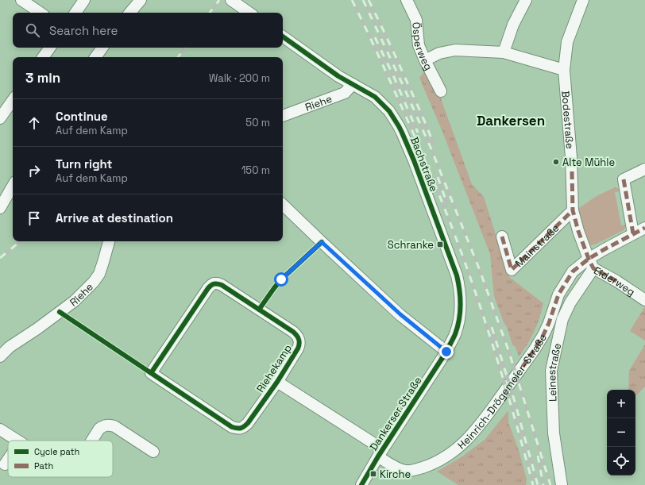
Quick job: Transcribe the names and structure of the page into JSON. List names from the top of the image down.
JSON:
{
  "streets": {
    "street": [
      "Ösperweg",
      "Riehe",
      "Bodestraße",
      "Bachstraße",
      "Mainstraße",
      "Eiderweg",
      "Riehekamp",
      "Leinestraße",
      "Heinrich-Drögemeier-Straße",
      "Dankerser Straße"
    ]
  },
  "crossings": [
    ["Riehe", "Bachstraße"],
    ["Bodestraße", "Mainstraße"],
    ["Bodestraße", "Eiderweg"],
    ["Bodestraße", "Leinestraße"],
    ["Bodestraße", "Heinrich-Drögemeier-Straße"],
    ["Bachstraße", "Dankerser Straße"],
    ["Eiderweg", "Leinestraße"],
    ["Eiderweg", "Heinrich-Drögemeier-Straße"],
    ["Riehekamp", "Heinrich-Drögemeier-Straße"],
    ["Riehekamp", "Dankerser Straße"],
    ["Leinestraße", "Heinrich-Drögemeier-Straße"],
    ["Heinrich-Drögemeier-Straße", "Dankerser Straße"]
  ],
  "districts": ["Dankersen"],
  "places": {
    "other": ["Alte Mühle"],
    "transit": ["Schranke", "Kirche"]
  },
  "legend": ["Cycle path", "Path"],
  "page": {
    "search": "Search here",
    "heading": ["3 min", "Walk · 200 m"],
    "list": [
      ["Continue", "Auf dem Kamp", "50 m"],
      ["Turn right", "Auf dem Kamp", "150 m"],
      "Arrive at destination"
    ],
    "map_buttons": ["+", "−"]
  }
}
